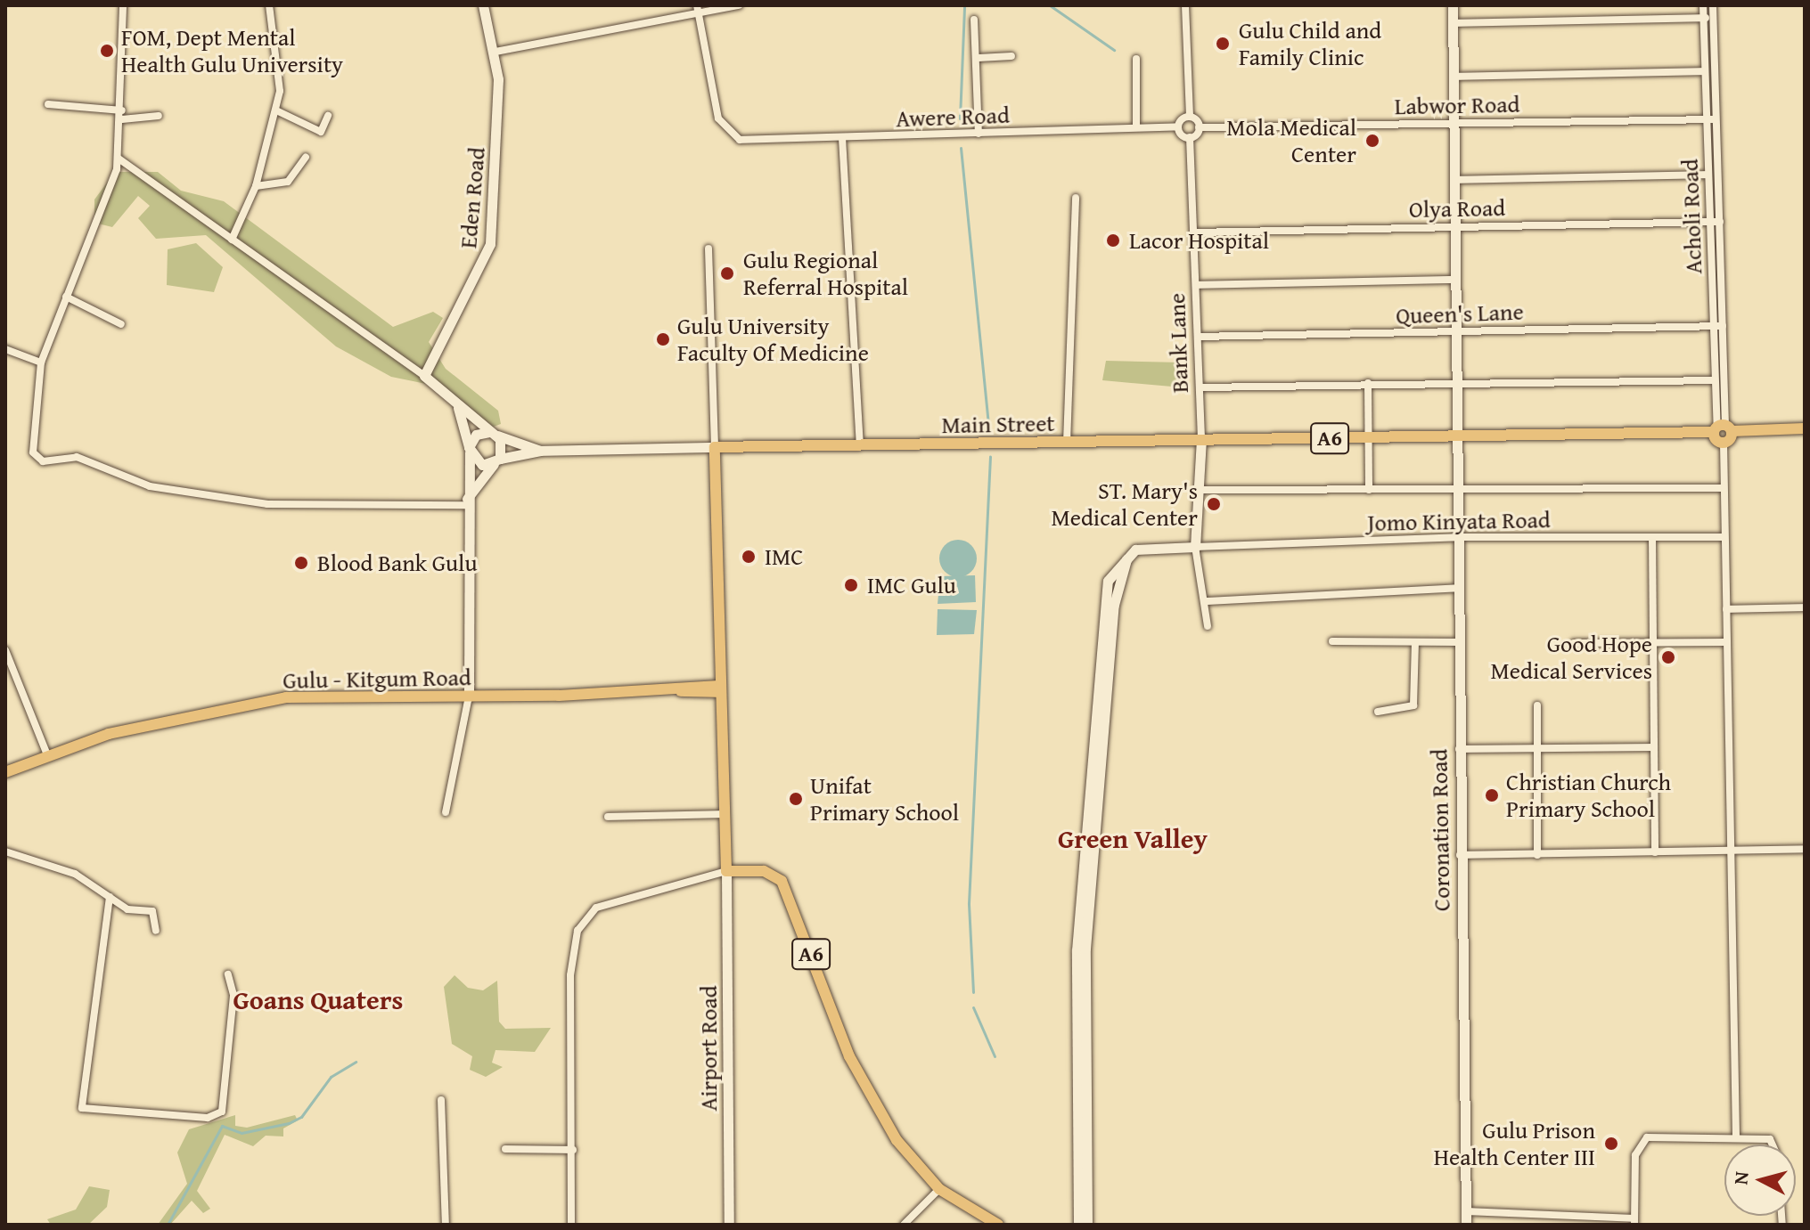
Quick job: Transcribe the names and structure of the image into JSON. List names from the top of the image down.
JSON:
{
  "streets": {
    "main road": ["Main Street", "A6", "Gulu - Kitgum Road"],
    "street": [
      "Labwor Road",
      "Awere Road",
      "Eden Road",
      "Olya Road",
      "Acholi Road",
      "Queen's Lane",
      "Bank Lane",
      "Jomo Kinyata Road",
      "Coronation Road",
      "Airport Road"
    ]
  },
  "crossings": [
    ["Labwor Road", "Acholi Road"],
    ["Labwor Road", "Coronation Road"],
    ["Olya Road", "Acholi Road"],
    ["Olya Road", "Bank Lane"],
    ["Olya Road", "Coronation Road"],
    ["Acholi Road", "Queen's Lane"],
    ["Acholi Road", "A6"],
    ["Queen's Lane", "Bank Lane"],
    ["Queen's Lane", "Coronation Road"],
    ["Bank Lane", "Main Street"],
    ["Bank Lane", "Jomo Kinyata Road"],
    ["Main Street", "A6"],
    ["Main Street", "Coronation Road"],
    ["A6", "Coronation Road"],
    ["A6", "Airport Road"],
    ["Jomo Kinyata Road", "Coronation Road"]
  ],
  "districts": ["Green Valley", "Goans Quaters"],
  "places": [
    "Gulu Child and Family Clinic",
    "FOM, Dept Mental Health Gulu University",
    "Mola Medical Center",
    "Lacor Hospital",
    "Gulu Regional Referral Hospital",
    "Gulu University Faculty Of Medicine",
    "ST. Mary's Medical Center",
    "IMC",
    "Blood Bank Gulu",
    "IMC Gulu",
    "Good Hope Medical Services",
    "Christian Church Primary School",
    "Unifat Primary School",
    "Gulu Prison Health Center III"
  ],
  "north": "left"
}
